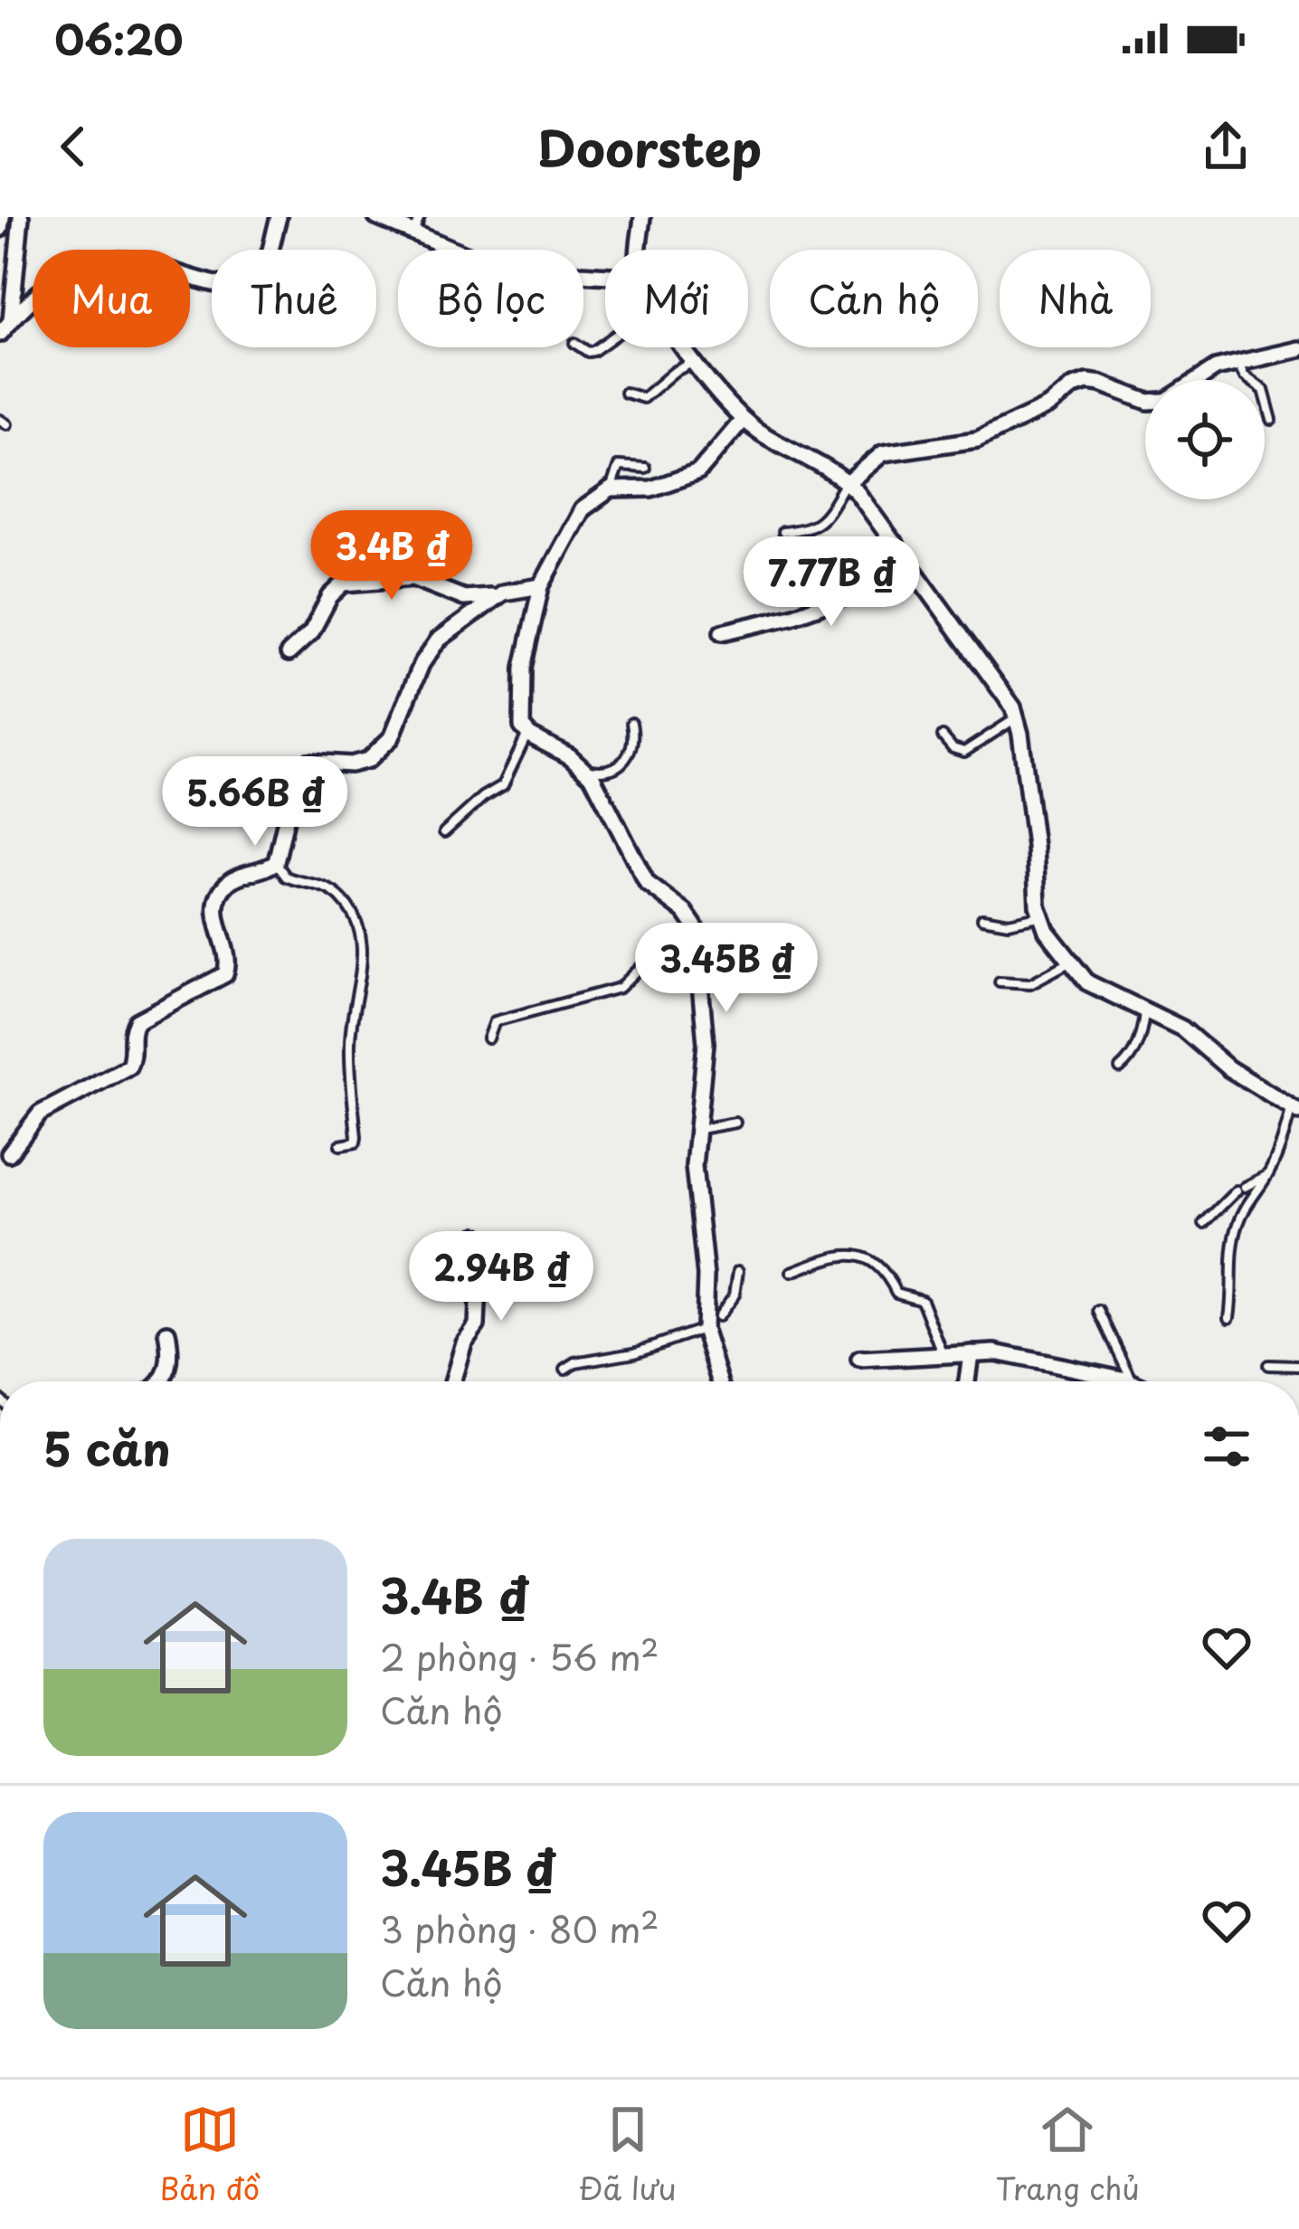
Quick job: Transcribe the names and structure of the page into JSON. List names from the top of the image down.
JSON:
{
  "page": {
    "status": "06:20",
    "header": "Doorstep",
    "chip": [
      "Mua",
      "Thuê",
      "Bộ lọc",
      "Mới",
      "Căn hộ",
      "Nhà"
    ],
    "price": [
      "3.4B ₫",
      "7.77B ₫",
      "5.66B ₫",
      "3.45B ₫",
      "2.94B ₫"
    ],
    "heading": "5 căn",
    "list": [
      {
        "name": "3.4B ₫",
        "note": "2 phòng · 56 m² · Căn hộ"
      },
      {
        "name": "3.45B ₫",
        "note": "3 phòng · 80 m² · Căn hộ"
      }
    ],
    "tabs": ["Bản đồ", "Đã lưu", "Trang chủ"]
  }
}
